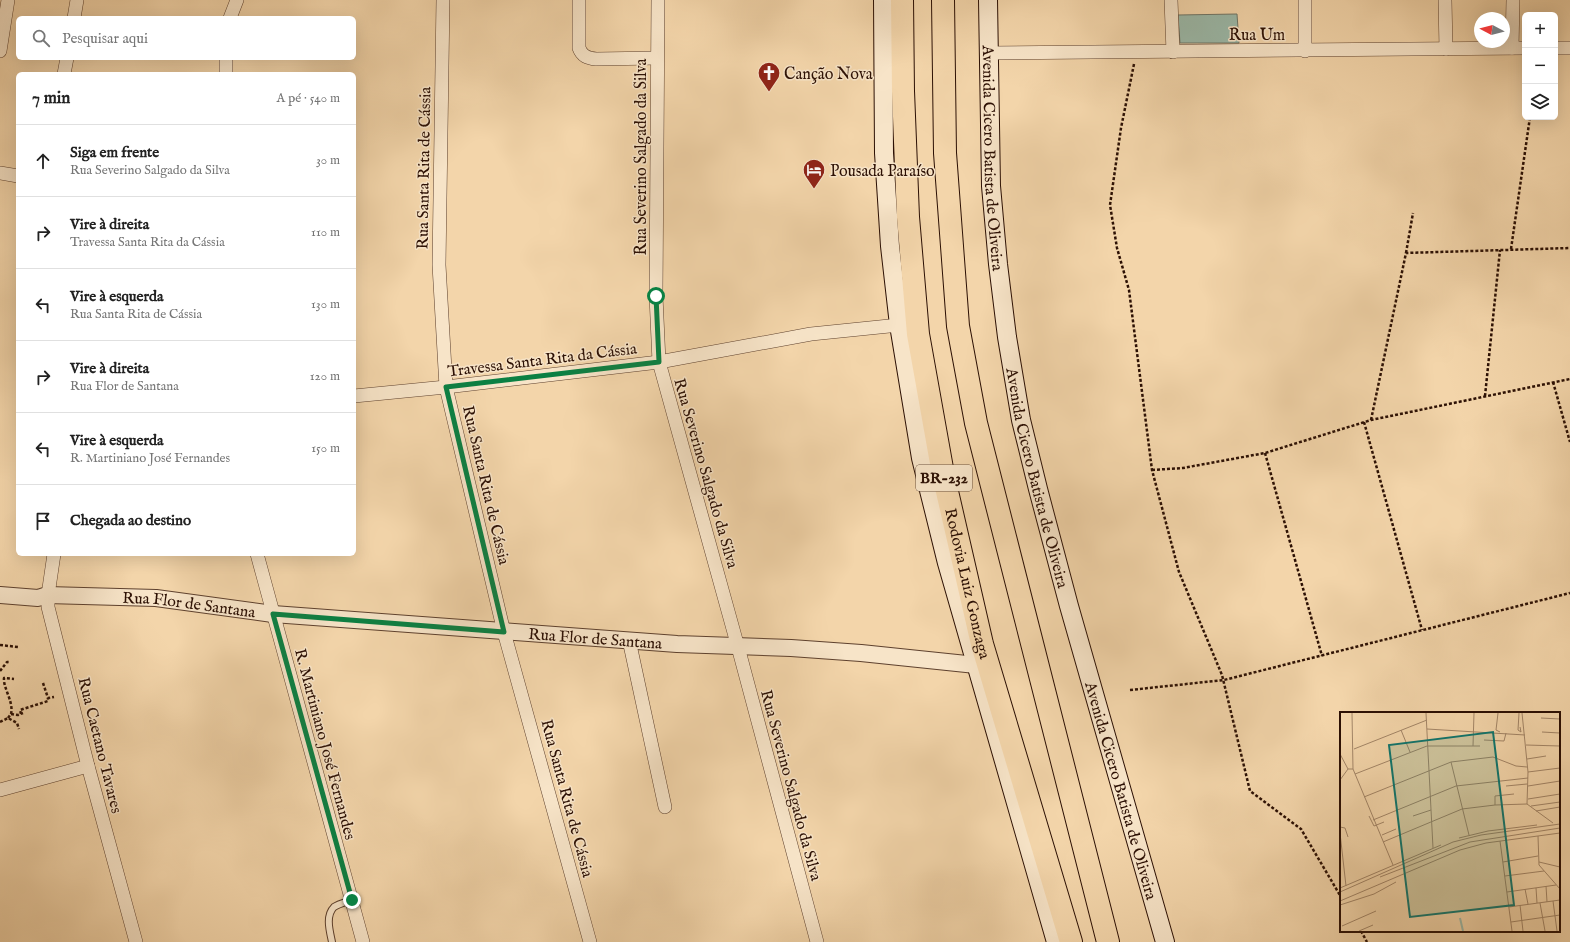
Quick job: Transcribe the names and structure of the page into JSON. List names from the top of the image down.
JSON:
{
  "streets": {
    "highway": ["BR-232", "Rodovia Luiz Gonzaga"],
    "main road": ["Avenida Cicero Batista de Oliveira"],
    "street": [
      "Rua Um",
      "Rua Severino Salgado da Silva",
      "Rua Santa Rita de Cássia",
      "Travessa Santa Rita da Cássia",
      "Rua Flor de Santana",
      "R. Martiniano José Fernandes",
      "Rua Caetano Tavares"
    ]
  },
  "crossings": [
    ["Rua Um", "Avenida Cicero Batista de Oliveira"],
    ["Rua Severino Salgado da Silva", "Travessa Santa Rita da Cássia"],
    ["Rua Severino Salgado da Silva", "Rua Flor de Santana"],
    ["Rua Santa Rita de Cássia", "Travessa Santa Rita da Cássia"],
    ["Rua Santa Rita de Cássia", "Rua Flor de Santana"],
    ["Rua Flor de Santana", "R. Martiniano José Fernandes"],
    ["Rua Flor de Santana", "Rua Caetano Tavares"]
  ],
  "places": {
    "church": ["Canção Nova"],
    "hotel": ["Pousada Paraíso"]
  },
  "north": "left",
  "page": {
    "map_buttons": ["+", "−"],
    "search": "Pesquisar aqui",
    "heading": ["7 min", "A pé · 540 m"],
    "list": [
      ["Siga em frente", "Rua Severino Salgado da Silva", "30 m"],
      ["Vire à direita", "Travessa Santa Rita da Cássia", "110 m"],
      ["Vire à esquerda", "Rua Santa Rita de Cássia", "130 m"],
      ["Vire à direita", "Rua Flor de Santana", "120 m"],
      ["Vire à esquerda", "R. Martiniano José Fernandes", "150 m"],
      "Chegada ao destino"
    ]
  }
}
